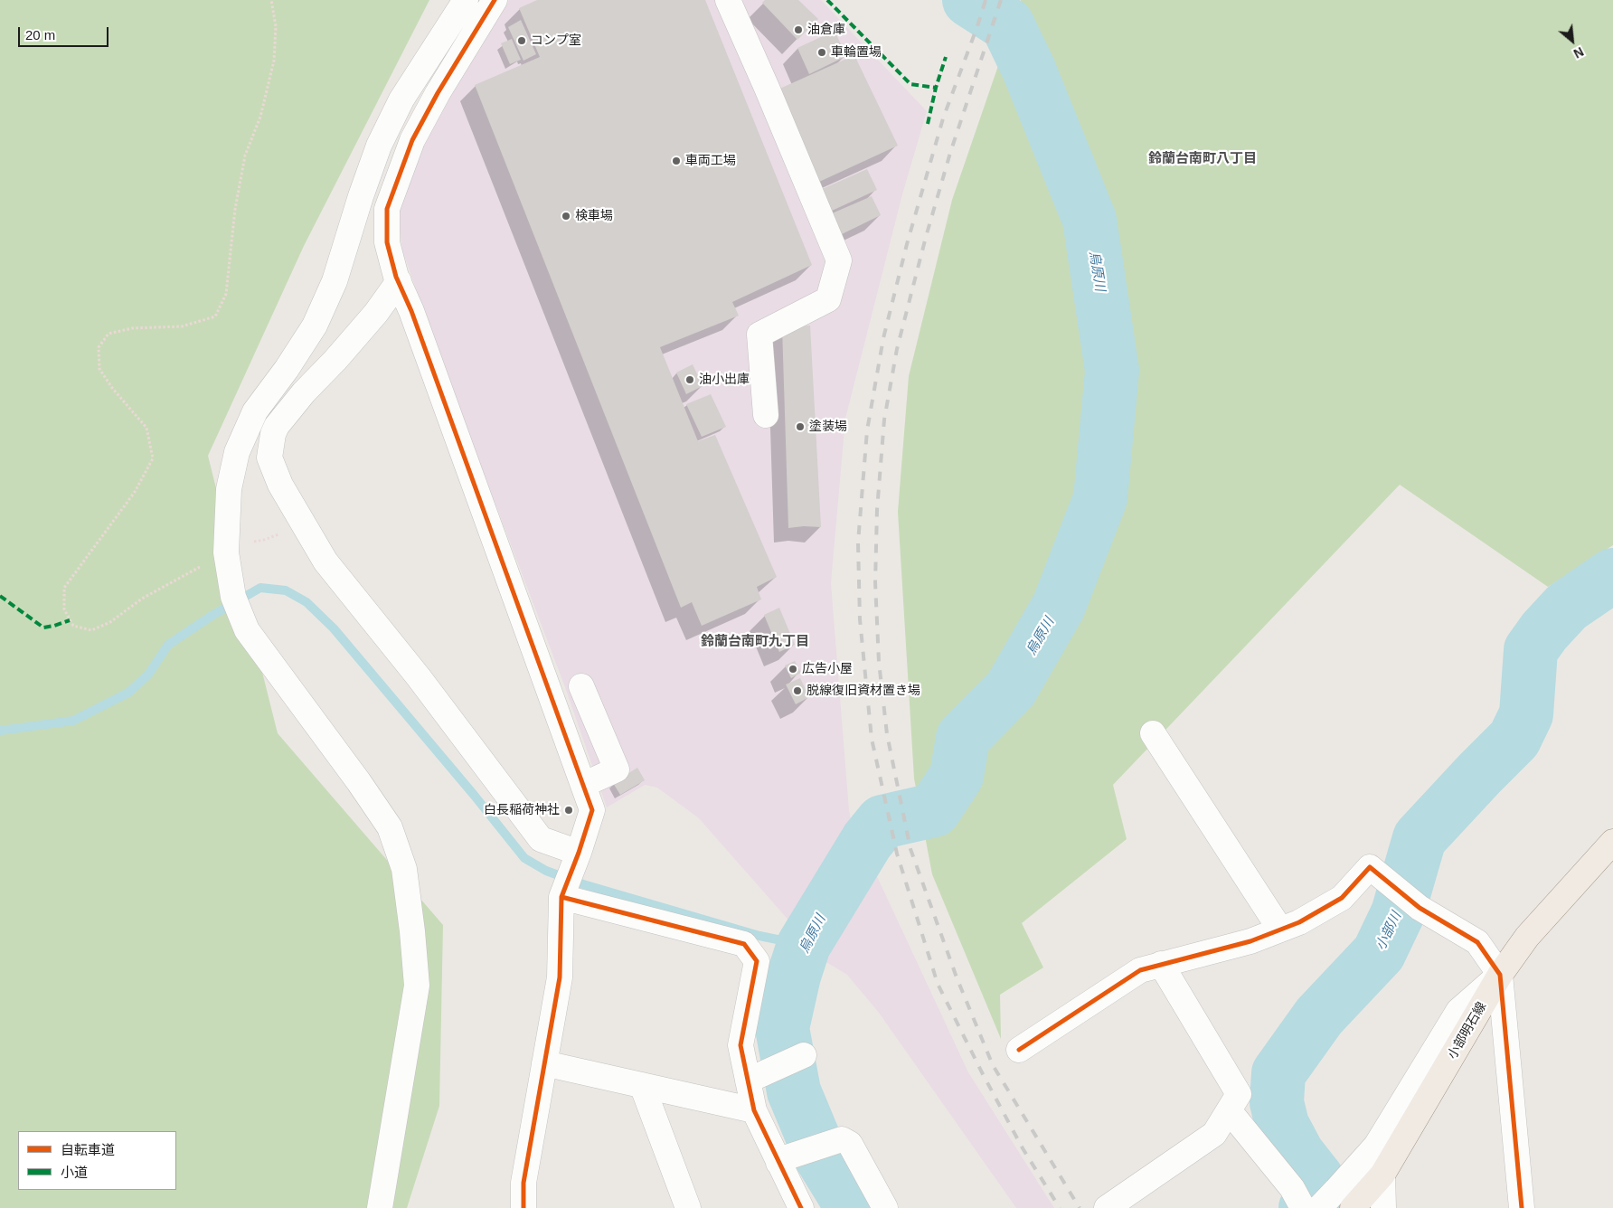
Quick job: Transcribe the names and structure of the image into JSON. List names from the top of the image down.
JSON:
{
  "streets": {
    "main road": ["小部明石線"]
  },
  "districts": ["鈴蘭台南町八丁目", "鈴蘭台南町九丁目"],
  "water": ["烏原川", "小部川"],
  "places": [
    "油倉庫",
    "コンプ室",
    "車輪置場",
    "車両工場",
    "検車場",
    "油小出庫",
    "塗装場",
    "広告小屋",
    "脱線復旧資材置き場",
    "白長稲荷神社"
  ],
  "legend": ["自転車道", "小道"],
  "scale_bar": "20 m",
  "north": "bottom right"
}
